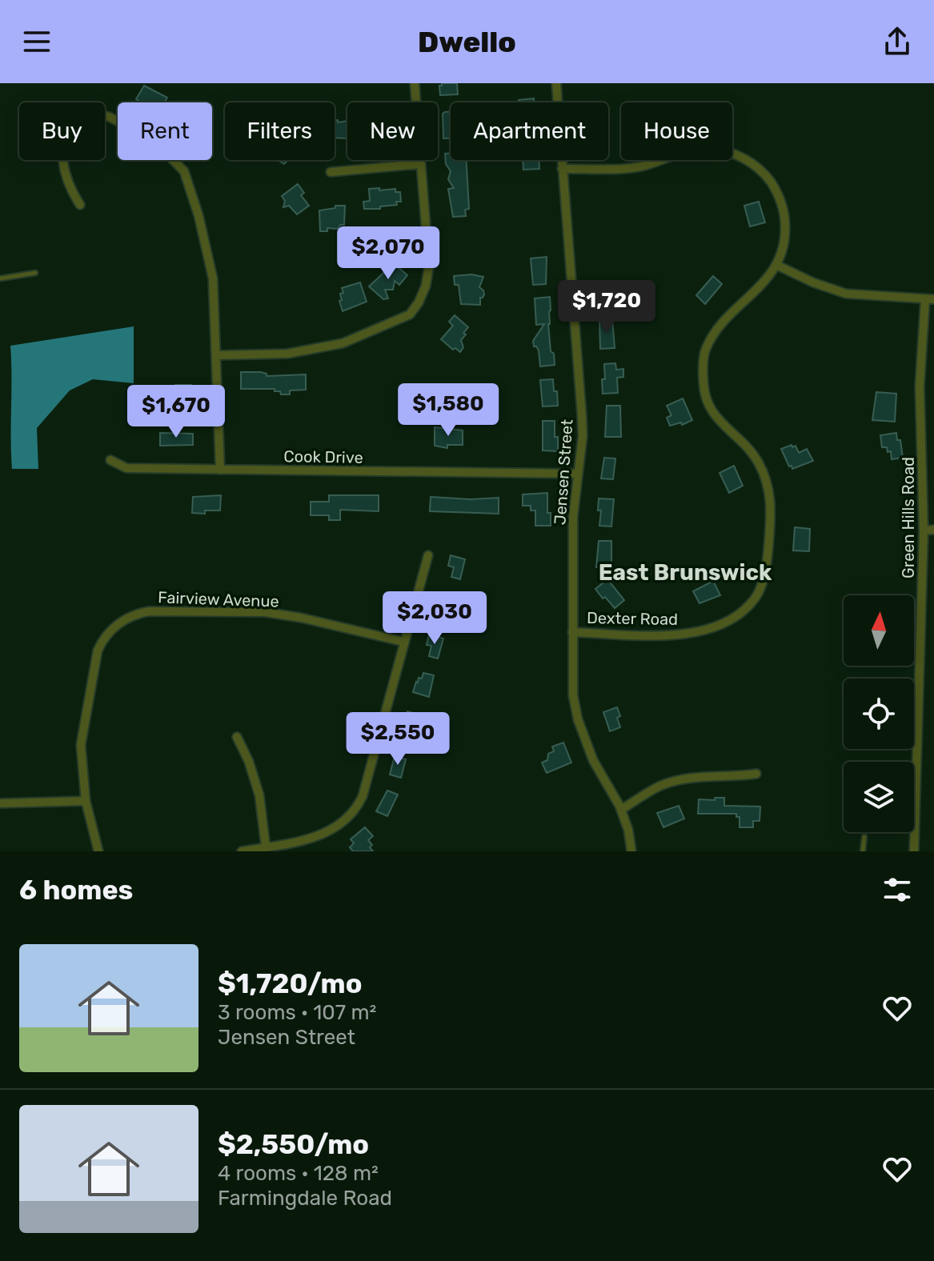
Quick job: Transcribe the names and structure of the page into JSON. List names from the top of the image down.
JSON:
{
  "streets": {
    "street": [
      "Cook Drive",
      "Jensen Street",
      "Green Hills Road",
      "Fairview Avenue",
      "Dexter Road"
    ]
  },
  "crossings": [
    ["Cook Drive", "Jensen Street"],
    ["Jensen Street", "Dexter Road"]
  ],
  "districts": ["East Brunswick"],
  "north": "top",
  "page": {
    "header": "Dwello",
    "chip": [
      "Buy",
      "Rent",
      "Filters",
      "New",
      "Apartment",
      "House"
    ],
    "price": [
      "$2,070",
      "$1,720",
      "$1,580",
      "$1,670",
      "$2,030",
      "$2,550"
    ],
    "heading": "6 homes",
    "list": [
      {
        "name": "$1,720/mo",
        "note": "3 rooms · 107 m² · Jensen Street"
      },
      {
        "name": "$2,550/mo",
        "note": "4 rooms · 128 m² · Farmingdale Road"
      }
    ]
  }
}
